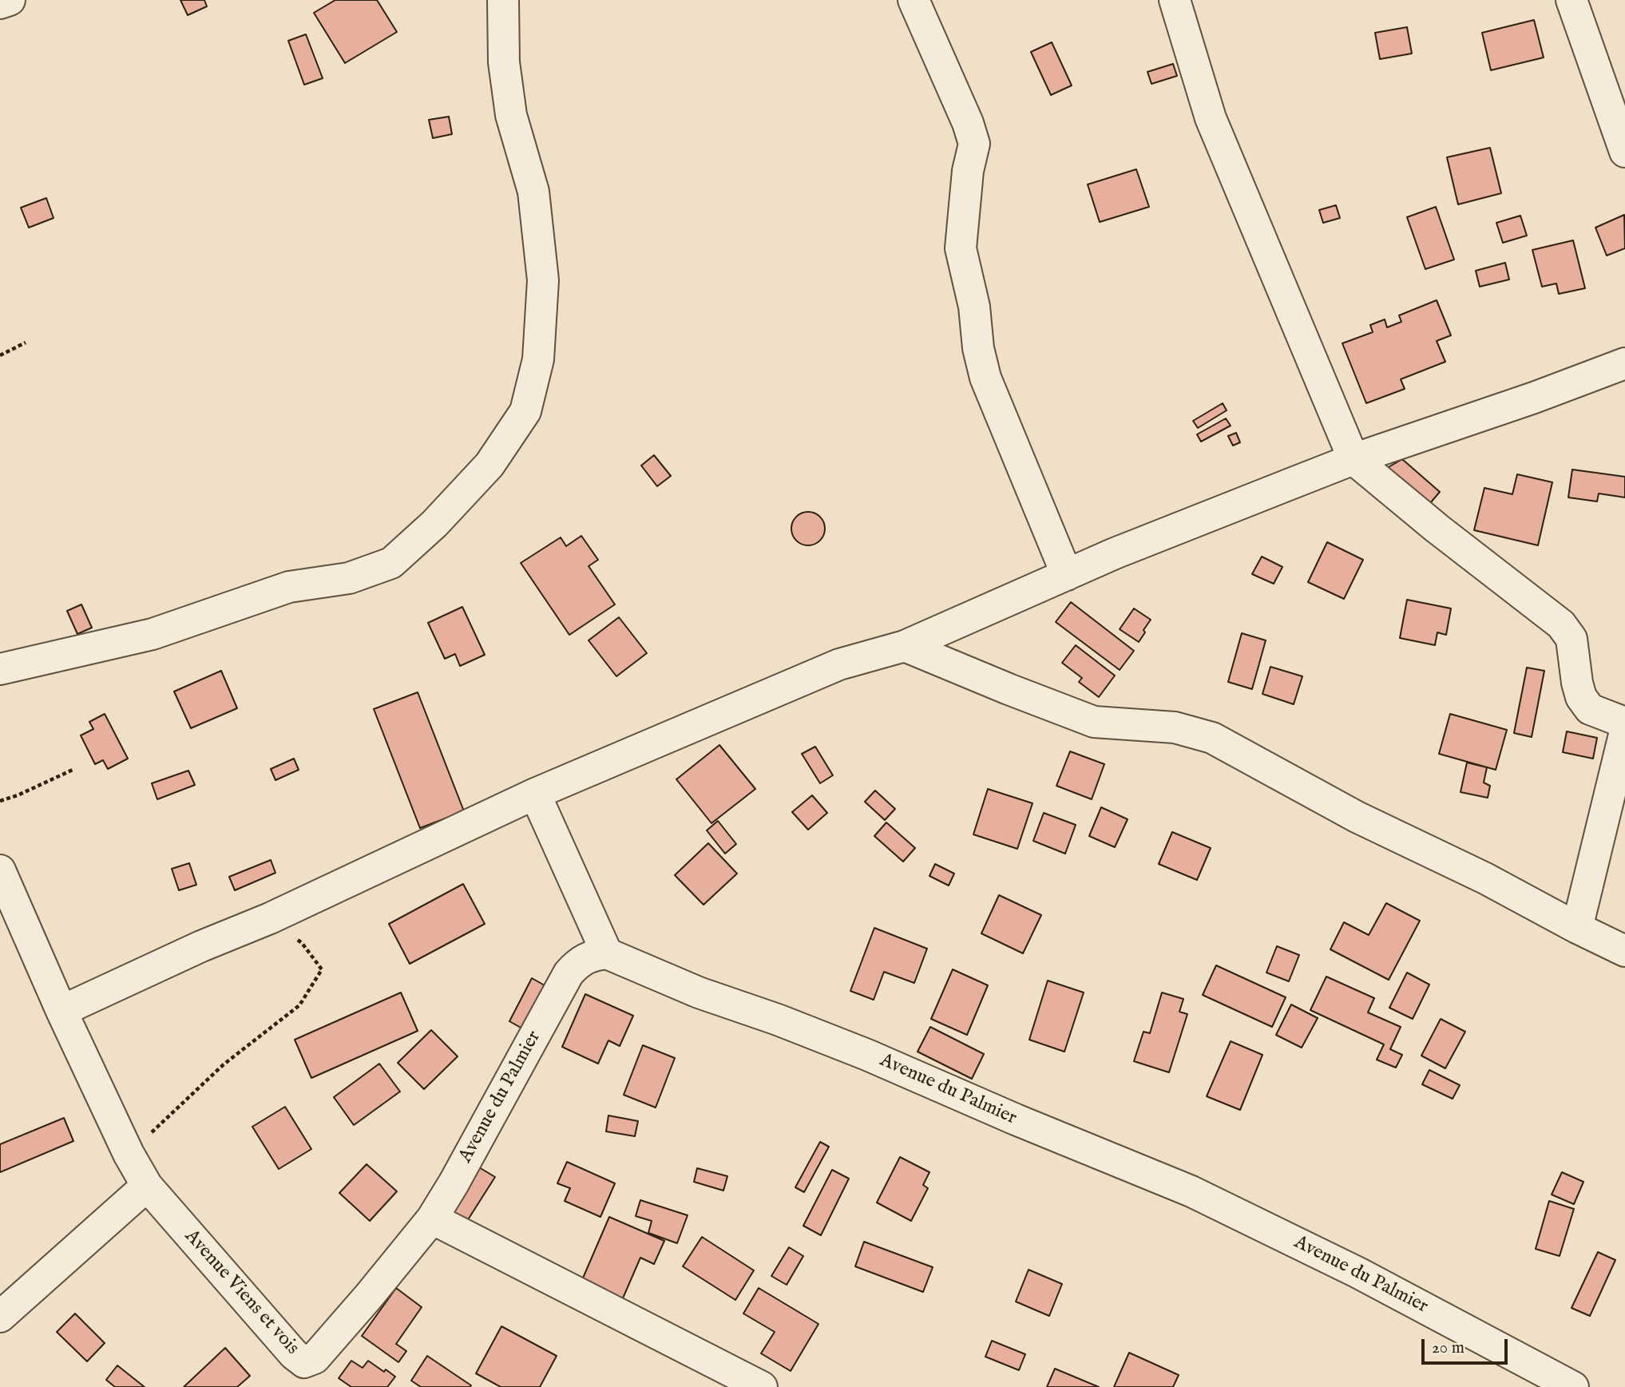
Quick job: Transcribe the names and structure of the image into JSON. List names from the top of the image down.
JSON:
{
  "streets": {
    "street": ["Avenue du Palmier", "Avenue Viens et vois"]
  },
  "crossings": [
    ["Avenue du Palmier", "Avenue Viens et vois"]
  ],
  "scale_bar": "20 m"
}
